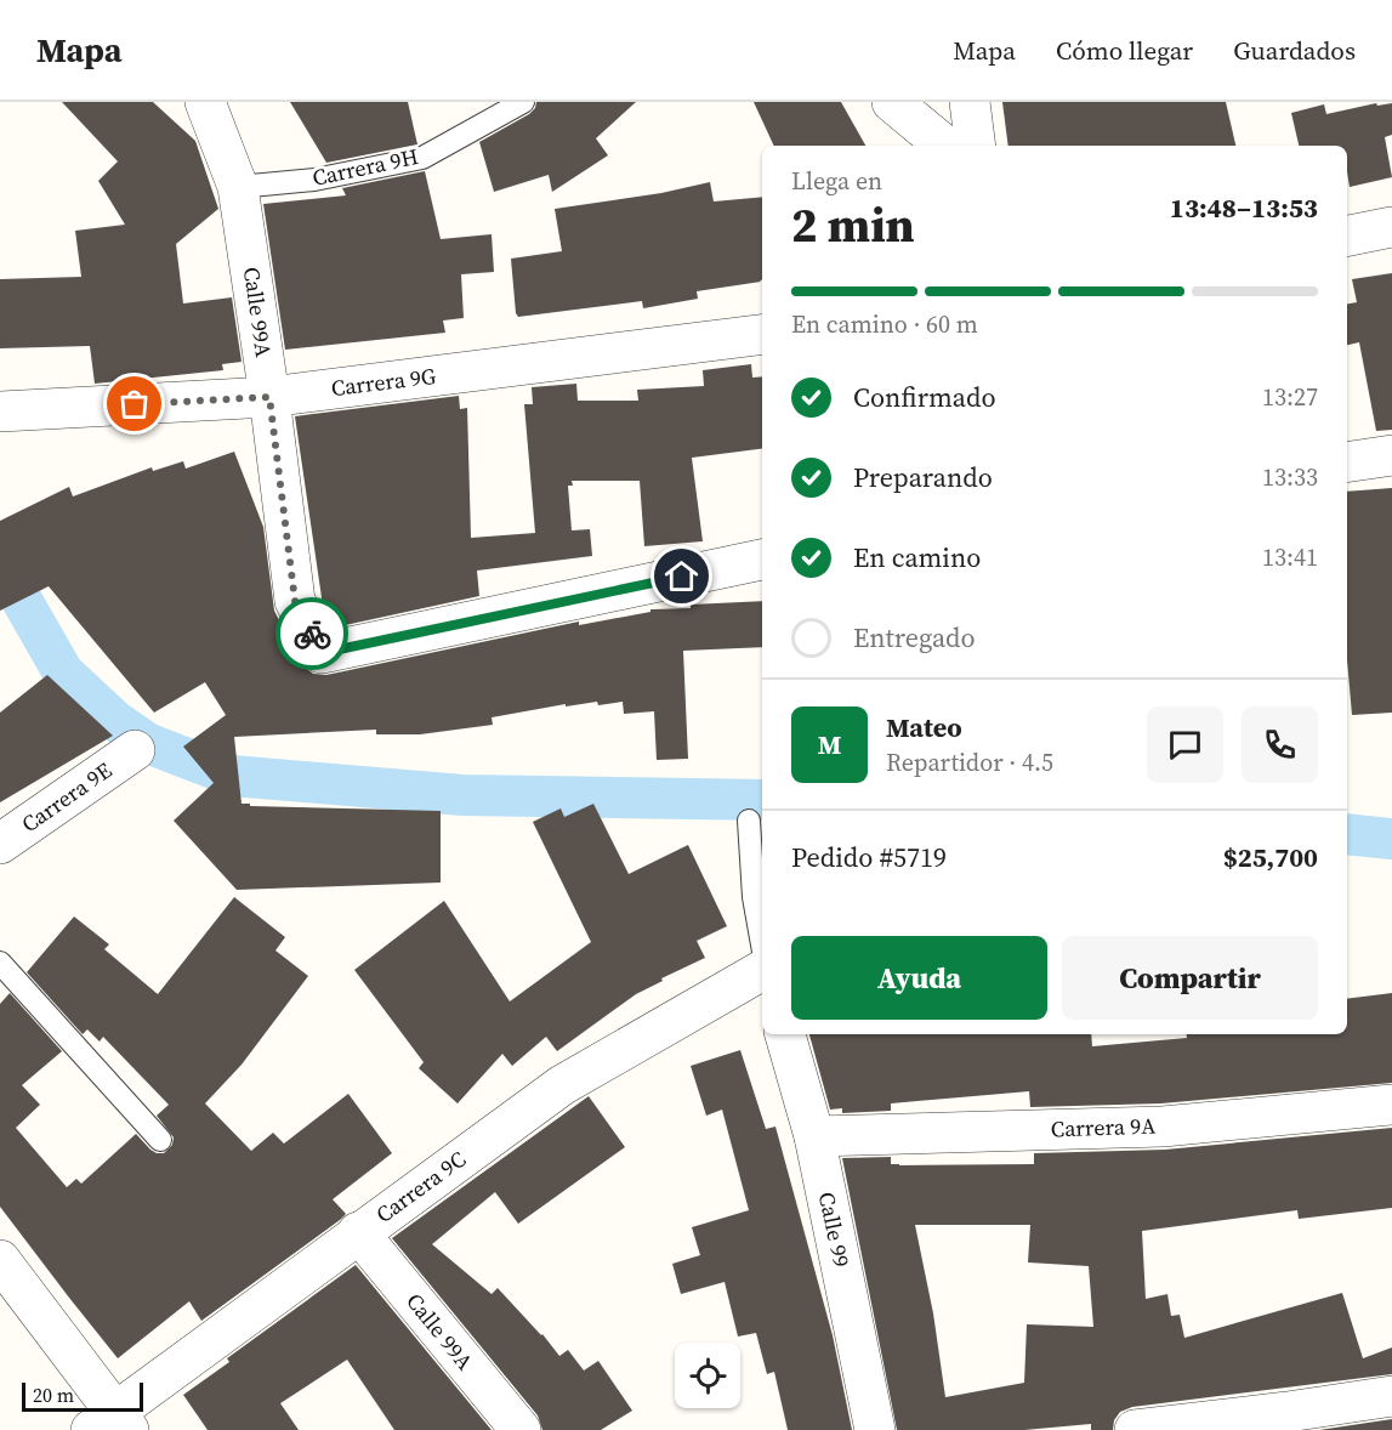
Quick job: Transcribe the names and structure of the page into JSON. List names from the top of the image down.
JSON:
{
  "streets": {
    "street": [
      "Calle 99A",
      "Carrera 9G",
      "Carrera 9E",
      "Carrera 9A",
      "Carrera 9C",
      "Calle 99"
    ],
    "lane": ["Carrera 9H"]
  },
  "crossings": [
    ["Carrera 9H", "Calle 99A"],
    ["Calle 99A", "Carrera 9G"],
    ["Calle 99A", "Carrera 9C"],
    ["Carrera 9A", "Calle 99"]
  ],
  "scale_bar": "20 m",
  "page": {
    "header": "Mapa",
    "nav": ["Mapa", "Cómo llegar", "Guardados"],
    "heading": ["2 min", "Llega en", "13:48–13:53"],
    "panel": [
      "Mateo",
      "Repartidor · 4.5",
      "Pedido #5719",
      "$25,700"
    ],
    "bar": "En camino · 60 m",
    "list": [
      ["Confirmado", "13:27"],
      ["Preparando", "13:33"],
      ["En camino", "13:41"],
      "Entregado"
    ],
    "round": "M",
    "buttons": ["Ayuda", "Compartir"],
    "scale": "20 m"
  }
}
